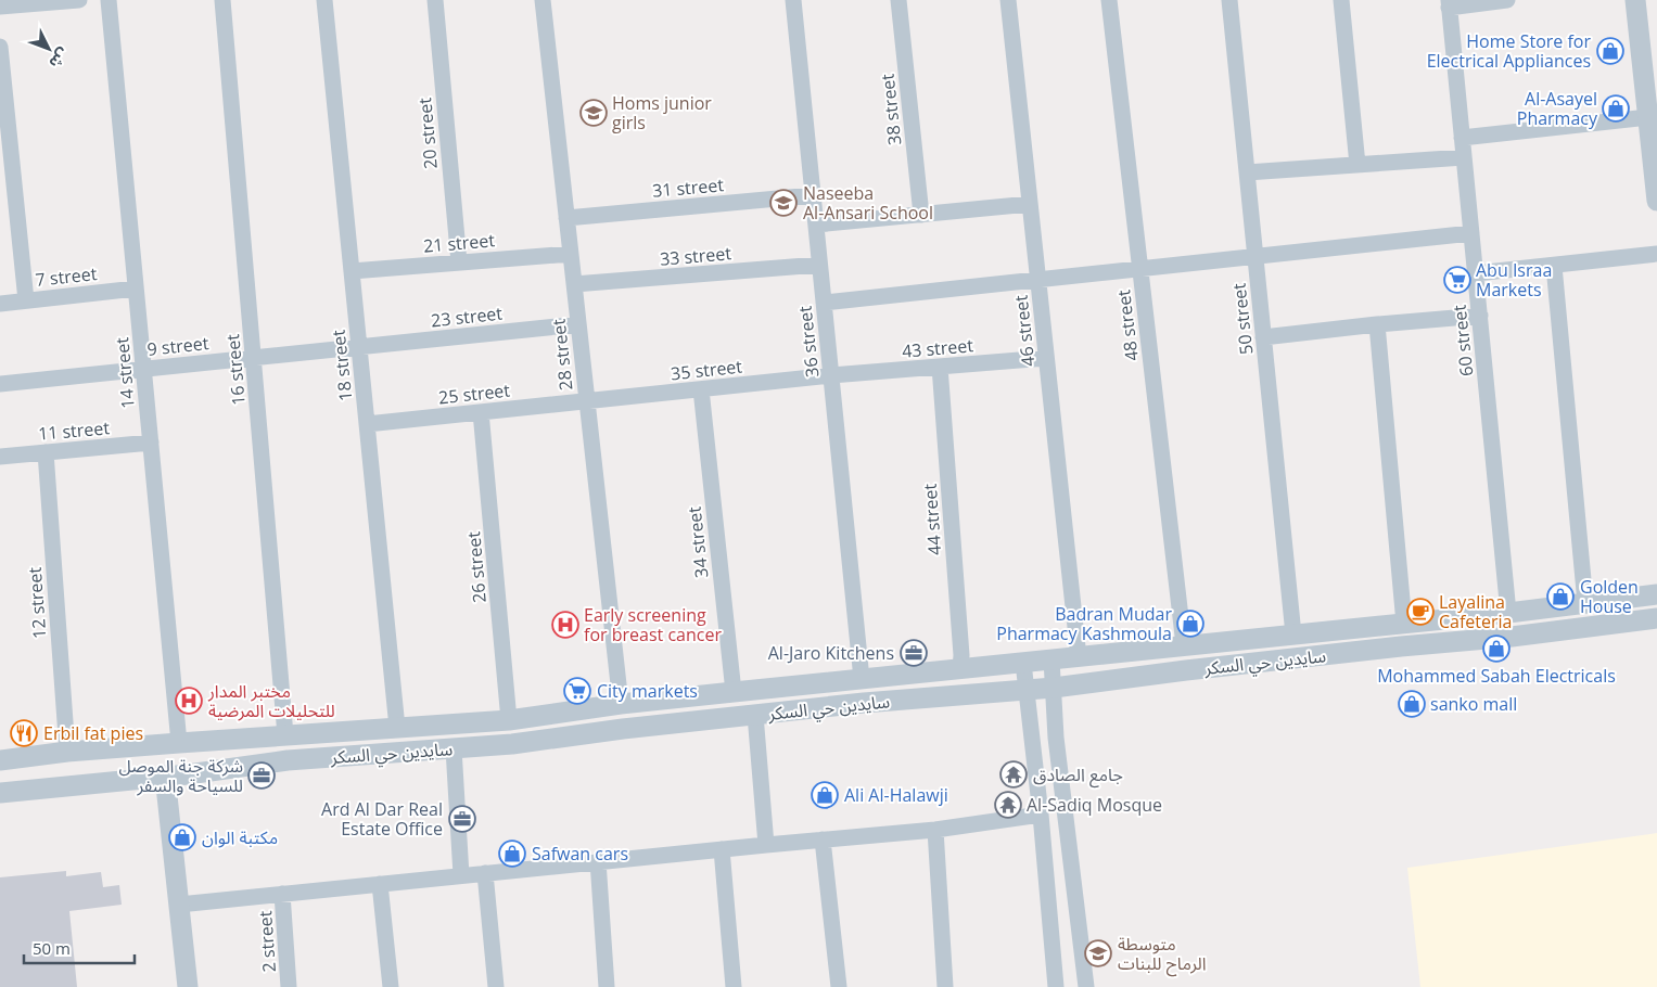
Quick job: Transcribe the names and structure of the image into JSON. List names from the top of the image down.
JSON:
{
  "streets": {
    "street": [
      "38 street",
      "20 street",
      "31 street",
      "21 street",
      "33 street",
      "7 street",
      "23 street",
      "50 street",
      "48 street",
      "46 street",
      "60 street",
      "36 street",
      "9 street",
      "43 street",
      "28 street",
      "18 street",
      "16 street",
      "35 street",
      "14 street",
      "25 street",
      "11 street",
      "44 street",
      "34 street",
      "26 street",
      "12 street",
      "سايدين حي السكر",
      "2 street"
    ]
  },
  "crossings": [
    ["20 street", "21 street"],
    ["31 street", "36 street"],
    ["31 street", "28 street"],
    ["21 street", "28 street"],
    ["21 street", "18 street"],
    ["33 street", "36 street"],
    ["33 street", "28 street"],
    ["7 street", "14 street"],
    ["23 street", "9 street"],
    ["23 street", "28 street"],
    ["23 street", "18 street"],
    ["50 street", "سايدين حي السكر"],
    ["48 street", "سايدين حي السكر"],
    ["46 street", "43 street"],
    ["46 street", "سايدين حي السكر"],
    ["60 street", "سايدين حي السكر"],
    ["36 street", "43 street"],
    ["36 street", "35 street"],
    ["36 street", "سايدين حي السكر"],
    ["9 street", "18 street"],
    ["9 street", "16 street"],
    ["9 street", "14 street"],
    ["43 street", "35 street"],
    ["43 street", "44 street"],
    ["28 street", "35 street"],
    ["28 street", "25 street"],
    ["28 street", "سايدين حي السكر"],
    ["18 street", "25 street"],
    ["18 street", "سايدين حي السكر"],
    ["16 street", "سايدين حي السكر"],
    ["35 street", "25 street"],
    ["35 street", "34 street"],
    ["14 street", "11 street"],
    ["14 street", "سايدين حي السكر"],
    ["25 street", "26 street"],
    ["11 street", "12 street"],
    ["44 street", "سايدين حي السكر"],
    ["34 street", "سايدين حي السكر"],
    ["26 street", "سايدين حي السكر"],
    ["12 street", "سايدين حي السكر"]
  ],
  "places": {
    "shop": [
      "Home Store for Electrical Appliances",
      "Al-Asayel Pharmacy",
      "Golden House",
      "Badran Mudar Pharmacy Kashmoula",
      "Mohammed Sabah Electricals",
      "sanko mall",
      "Ali Al-Halawji",
      "مكتبة الوان",
      "Safwan cars"
    ],
    "school or university": ["Homs junior girls", "Naseeba Al-Ansari School", "متوسطة الرماح للبنات"],
    "supermarket": ["Abu Israa Markets", "City markets"],
    "cafe": ["Layalina Cafeteria"],
    "hospital": ["Early screening for breast cancer", "مختبر المدار للتحليلات المرضية"],
    "office": ["Al-Jaro Kitchens", "شركة جنة الموصل للسياحة والسفر", "Ard Al Dar Real Estate Office"],
    "restaurant": ["Erbil fat pies"],
    "temple": ["جامع الصادق", "Al-Sadiq Mosque"]
  },
  "scale_bar": "50 m",
  "north": "bottom right"
}
